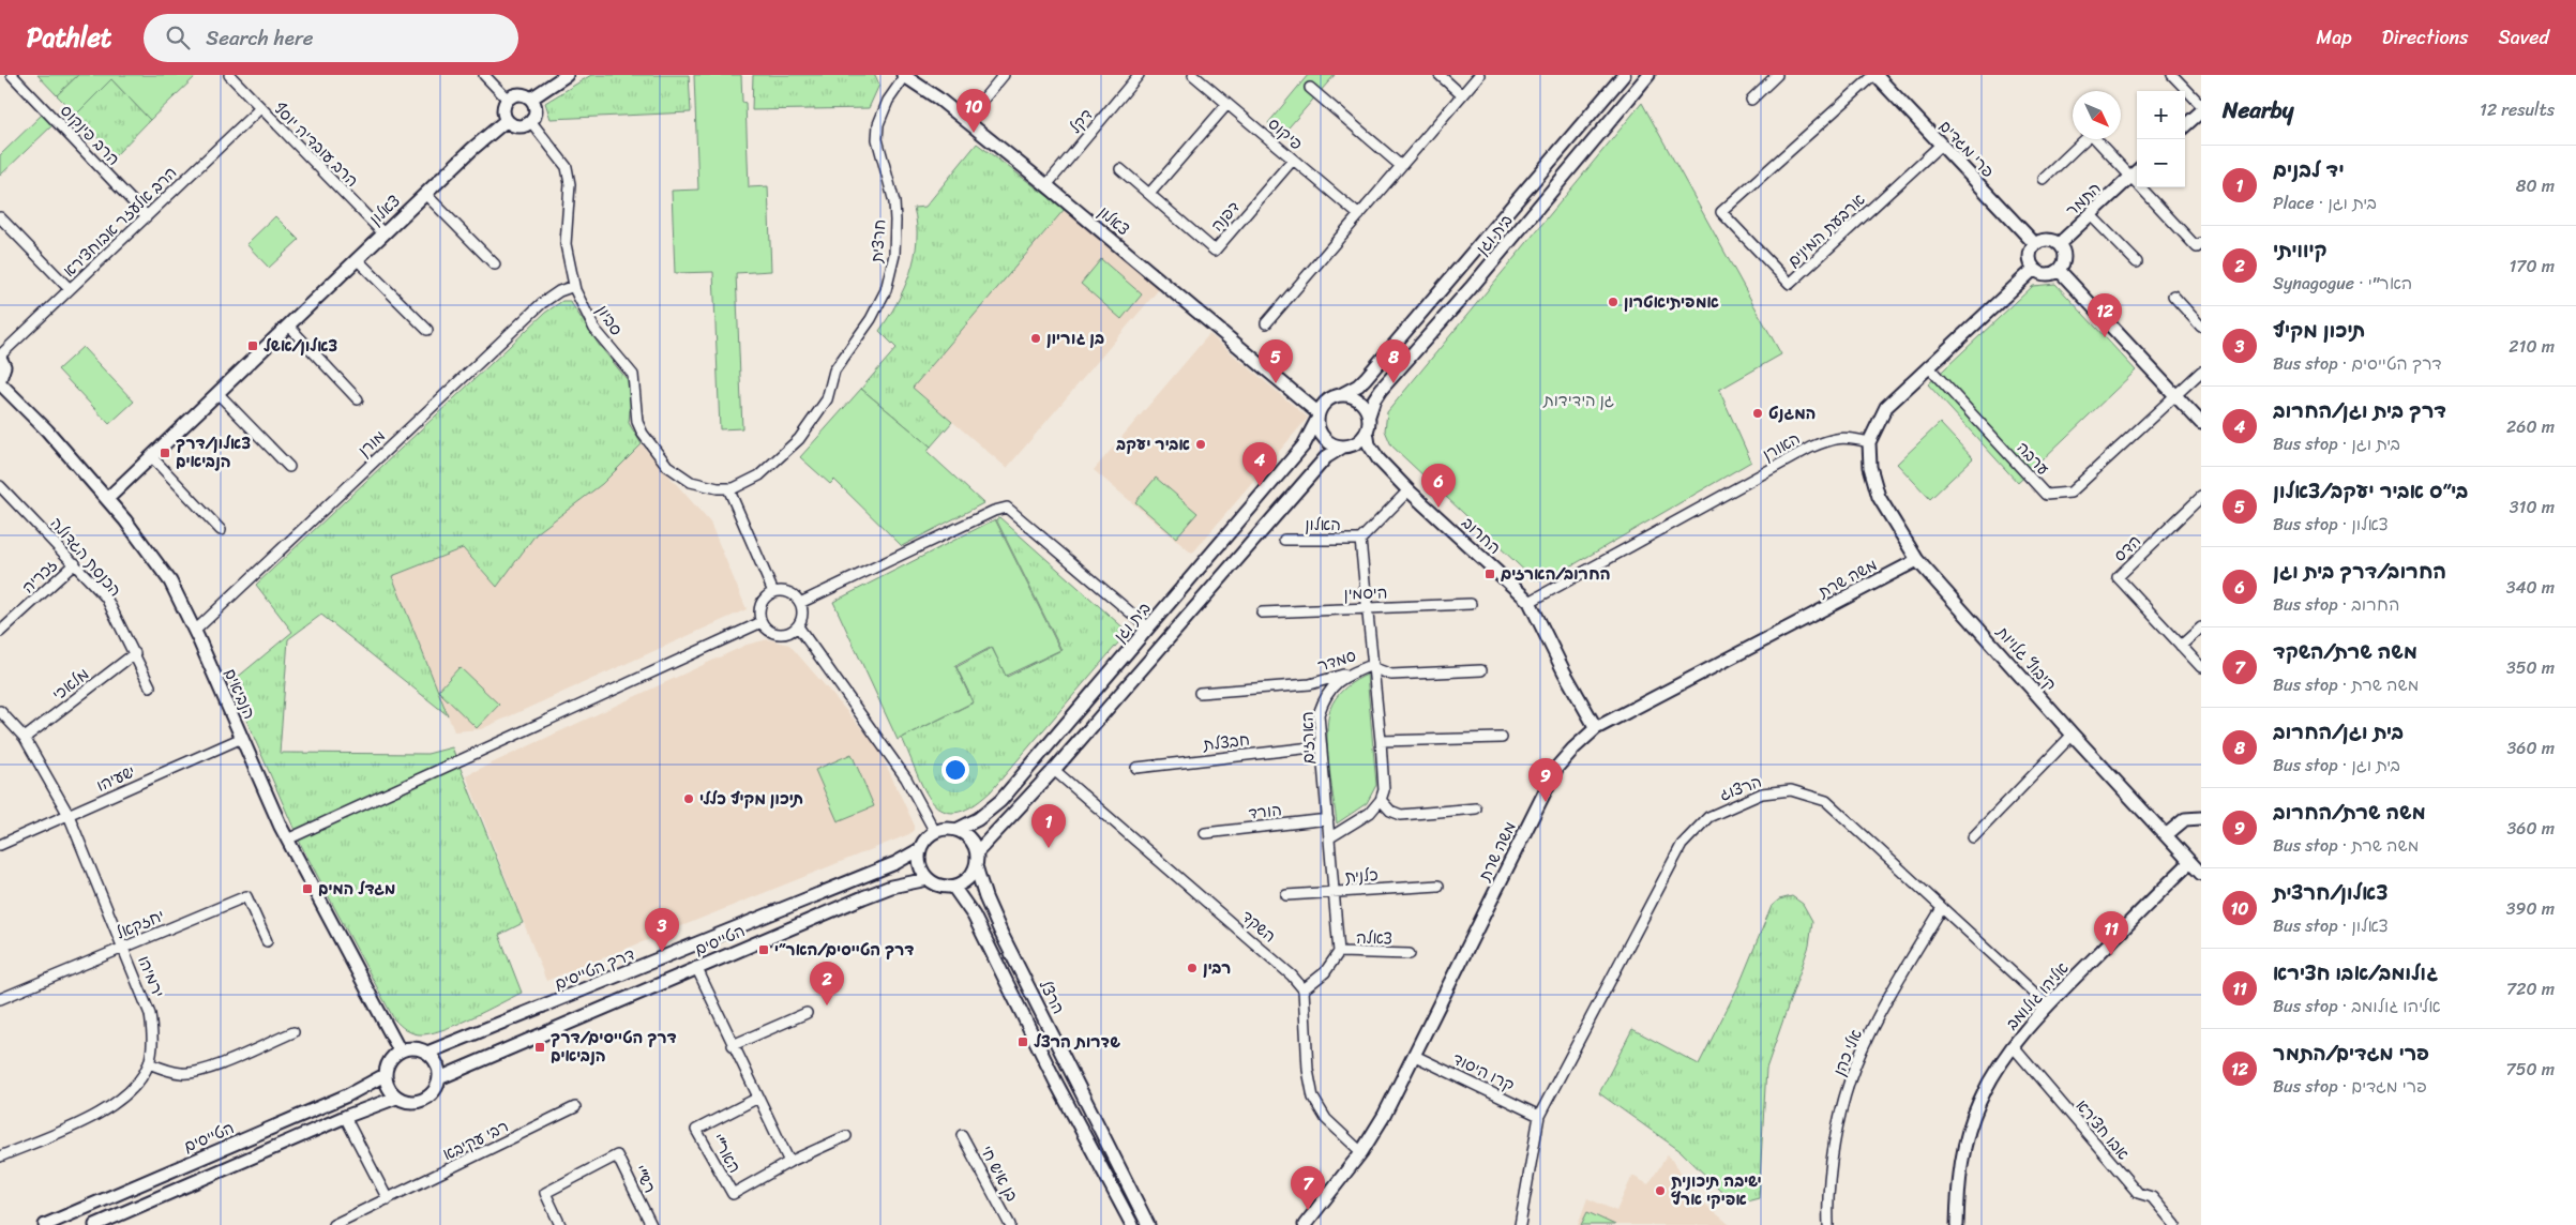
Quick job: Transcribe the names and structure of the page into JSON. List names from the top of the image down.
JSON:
{
  "streets": {
    "street": [
      "דקל",
      "פיקוס",
      "הרב פינקוס",
      "הרב עובדיה יוסף",
      "פרי מגדים",
      "התמר",
      "צאלון",
      "דפנה",
      "הרב אלעזר אבוחצירא",
      "ארבעת המינים",
      "בית וגן",
      "חרצית",
      "סביון",
      "מורן",
      "האורן",
      "ערבה",
      "האלון",
      "החרוב",
      "הדס",
      "הכנסת הגדולה",
      "זכריה",
      "משה שרת",
      "היסמין",
      "קיבוץ גלויות",
      "סמדר",
      "מלאכי",
      "הנביאים",
      "הארזים",
      "חבצלת",
      "ישעיהו",
      "הרצוג",
      "הורד",
      "כלנית",
      "יחזקאל",
      "השקד",
      "צאלה",
      "הטייסים",
      "דרך הטייסים",
      "ירמיהו",
      "אליהו גולומב",
      "הרצל",
      "אלי כהן",
      "קרו היסוד",
      "אבו חצירא",
      "רבי עקיבא",
      "האר\"י",
      "בן איש חי",
      "רש\"י"
    ]
  },
  "crossings": [
    ["דקל", "צאלון"],
    ["פיקוס", "דפנה"],
    ["הרב פינקוס", "הרב אלעזר אבוחצירא"],
    ["הרב עובדיה יוסף", "צאלון"],
    ["הרב עובדיה יוסף", "הרב אלעזר אבוחצירא"],
    ["פרי מגדים", "התמר"],
    ["פרי מגדים", "ארבעת המינים"],
    ["צאלון", "בית וגן"],
    ["צאלון", "חרצית"],
    ["צאלון", "סביון"],
    ["צאלון", "החרוב"],
    ["צאלון", "הנביאים"],
    ["בית וגן", "החרוב"],
    ["בית וגן", "הטייסים"],
    ["בית וגן", "דרך הטייסים"],
    ["בית וגן", "הרצל"],
    ["חרצית", "סביון"],
    ["סביון", "מורן"],
    ["מורן", "הנביאים"],
    ["האורן", "החרוב"],
    ["האורן", "קיבוץ גלויות"],
    ["החרוב", "משה שרת"],
    ["הכנסת הגדולה", "זכריה"],
    ["הכנסת הגדולה", "מלאכי"],
    ["משה שרת", "קיבוץ גלויות"],
    ["משה שרת", "קרו היסוד"],
    ["קיבוץ גלויות", "אליהו גולומב"],
    ["סמדר", "הארזים"],
    ["מלאכי", "ירמיהו"],
    ["הנביאים", "ישעיהו"],
    ["הנביאים", "הטייסים"],
    ["הנביאים", "דרך הטייסים"],
    ["הארזים", "חבצלת"],
    ["הארזים", "הורד"],
    ["הארזים", "כלנית"],
    ["הארזים", "צאלה"],
    ["ישעיהו", "ירמיהו"],
    ["הרצוג", "אליהו גולומב"],
    ["הרצוג", "אלי כהן"],
    ["הרצוג", "קרו היסוד"],
    ["יחזקאל", "ירמיהו"],
    ["הטייסים", "דרך הטייסים"],
    ["הטייסים", "הרצל"],
    ["דרך הטייסים", "הרצל"],
    ["אליהו גולומב", "אבו חצירא"]
  ],
  "parks": ["גן הידידות"],
  "places": {
    "other": [
      "אמפיתיאטרון",
      "בן גוריון",
      "המגנט",
      "אביר יעקב",
      "תיכון מקיף כללי",
      "רבין",
      "ישיבה תיכונית אפיקי ארץ"
    ],
    "transit": [
      "צאלון/אשל",
      "צאלון/דרך הנביאים",
      "החרוב/הארזים",
      "מגדל המים",
      "דרך הטייסים/האר״י",
      "שדרות הרצל",
      "דרך הטייסים/דרך הנביאים"
    ]
  },
  "north": "bottom right",
  "page": {
    "header": "Pathlet",
    "search": "Search here",
    "nav": ["Map", "Directions", "Saved"],
    "heading": ["Nearby", "12 results"],
    "pins": [
      "10",
      "12",
      "5",
      "8",
      "4",
      "6",
      "9",
      "1",
      "3",
      "11",
      "2",
      "7"
    ],
    "map_buttons": ["+", "−"],
    "list": [
      {
        "mark": "1",
        "name": "יד לבנים",
        "note": "Place · בית וגן",
        "value": "80 m"
      },
      {
        "mark": "2",
        "name": "קיוויתי",
        "note": "Synagogue · האר\"י",
        "value": "170 m"
      },
      {
        "mark": "3",
        "name": "תיכון מקיף",
        "note": "Bus stop · דרך הטייסים",
        "value": "210 m"
      },
      {
        "mark": "4",
        "name": "דרך בית וגן/החרוב",
        "note": "Bus stop · בית וגן",
        "value": "260 m"
      },
      {
        "mark": "5",
        "name": "בי״ס אביר יעקב/צאלון",
        "note": "Bus stop · צאלון",
        "value": "310 m"
      },
      {
        "mark": "6",
        "name": "החרוב/דרך בית וגן",
        "note": "Bus stop · החרוב",
        "value": "340 m"
      },
      {
        "mark": "7",
        "name": "משה שרת/השקד",
        "note": "Bus stop · משה שרת",
        "value": "350 m"
      },
      {
        "mark": "8",
        "name": "בית וגן/החרוב",
        "note": "Bus stop · בית וגן",
        "value": "360 m"
      },
      {
        "mark": "9",
        "name": "משה שרת/החרוב",
        "note": "Bus stop · משה שרת",
        "value": "360 m"
      },
      {
        "mark": "10",
        "name": "צאלון/חרצית",
        "note": "Bus stop · צאלון",
        "value": "390 m"
      },
      {
        "mark": "11",
        "name": "גולומב/אבו חצירא",
        "note": "Bus stop · אליהו גולומב",
        "value": "720 m"
      },
      {
        "mark": "12",
        "name": "פרי מגדים/התמר",
        "note": "Bus stop · פרי מגדים",
        "value": "750 m"
      }
    ]
  }
}
